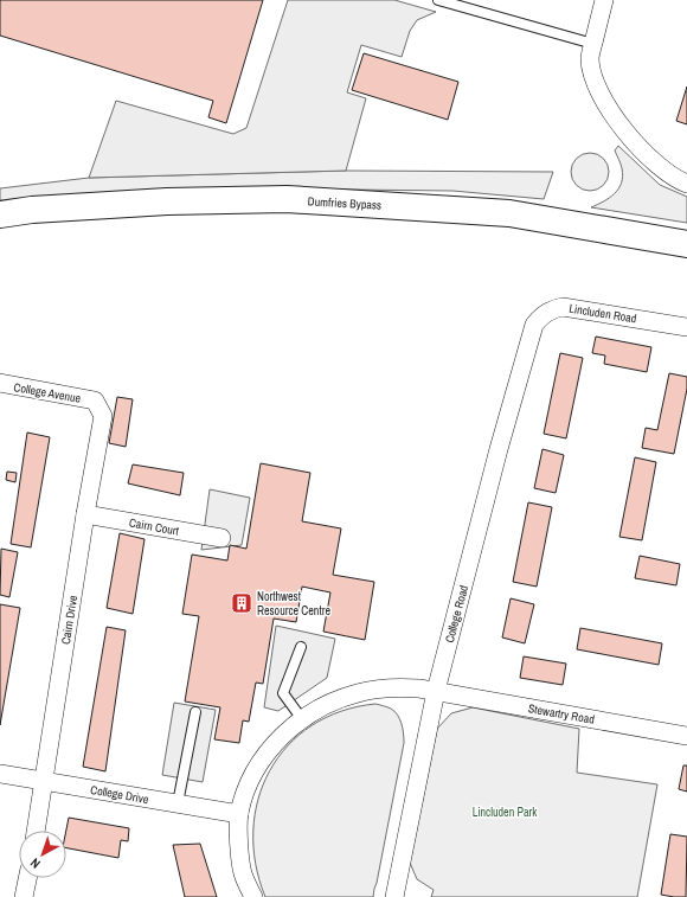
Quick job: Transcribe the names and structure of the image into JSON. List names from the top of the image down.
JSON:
{
  "streets": {
    "highway": ["Dumfries Bypass"],
    "street": [
      "Lincluden Road",
      "College Avenue",
      "Cairn Court",
      "College Road",
      "Cairn Drive",
      "Stewartry Road",
      "College Drive"
    ]
  },
  "crossings": [
    ["Lincluden Road", "College Road"],
    ["College Avenue", "Cairn Drive"],
    ["Cairn Court", "Cairn Drive"],
    ["College Road", "Stewartry Road"],
    ["Cairn Drive", "College Drive"]
  ],
  "parks": ["Lincluden Park"],
  "places": {
    "building": ["Northwest Resource Centre"]
  },
  "north": "bottom left"
}
